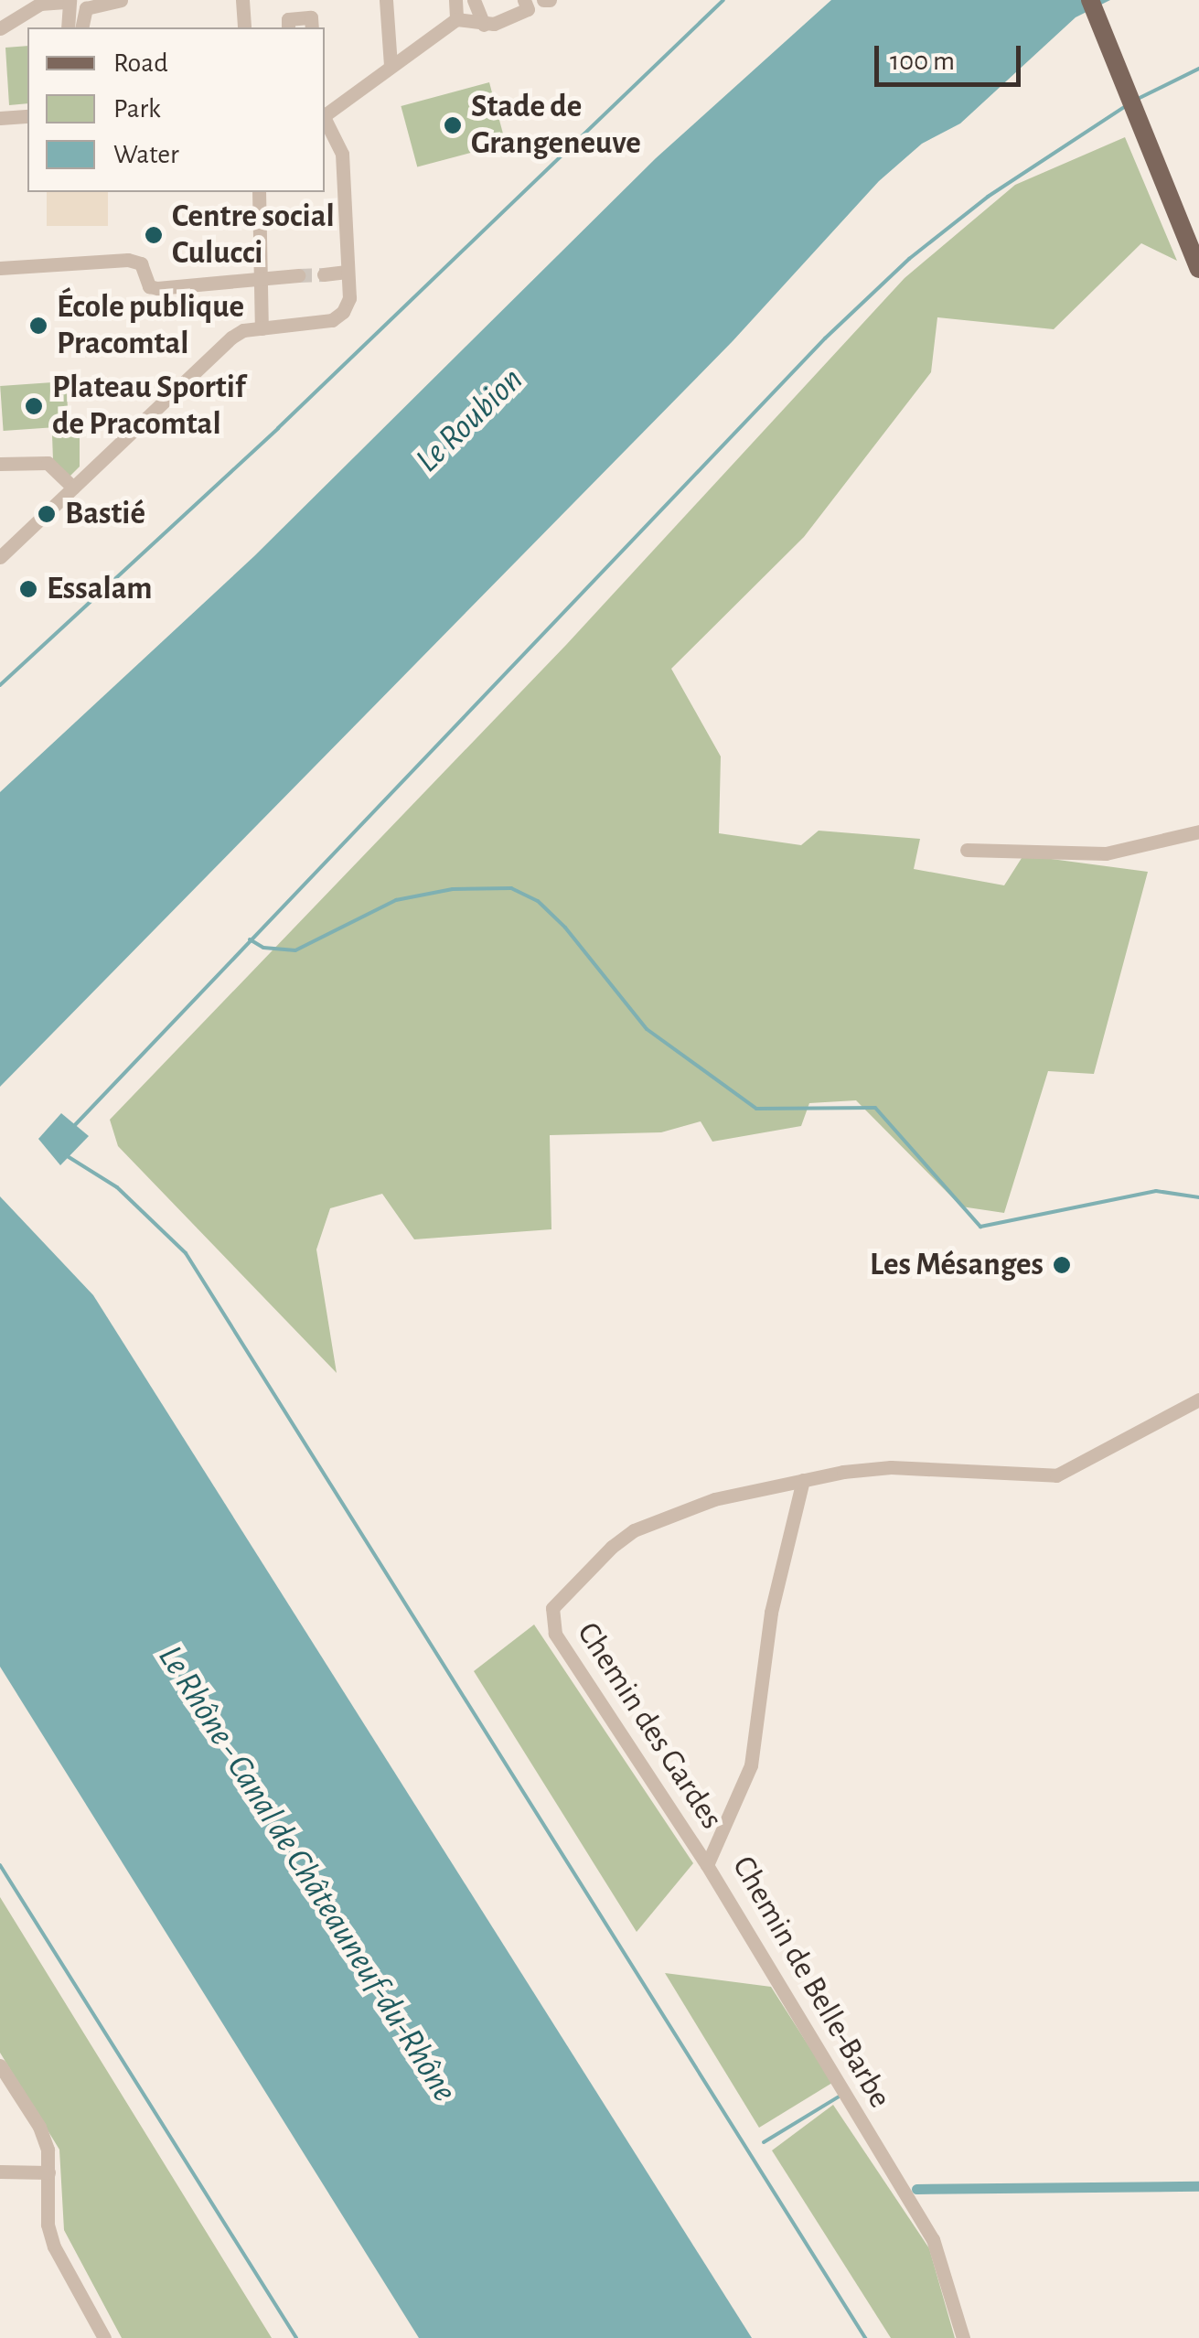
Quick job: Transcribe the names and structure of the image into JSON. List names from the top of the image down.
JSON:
{
  "streets": {
    "street": ["Chemin des Gardes", "Chemin de Belle-Barbe"]
  },
  "crossings": [
    ["Chemin des Gardes", "Chemin de Belle-Barbe"]
  ],
  "water": ["Le Roubion", "Le Rhône - Canal de Châteauneuf-du-Rhône"],
  "places": [
    "Stade de Grangeneuve",
    "Centre social Culucci",
    "École publique Pracomtal",
    "Plateau Sportif de Pracomtal",
    "Bastié",
    "Essalam",
    "Les Mésanges"
  ],
  "legend": ["Road", "Park", "Water"],
  "scale_bar": "100 m"
}
